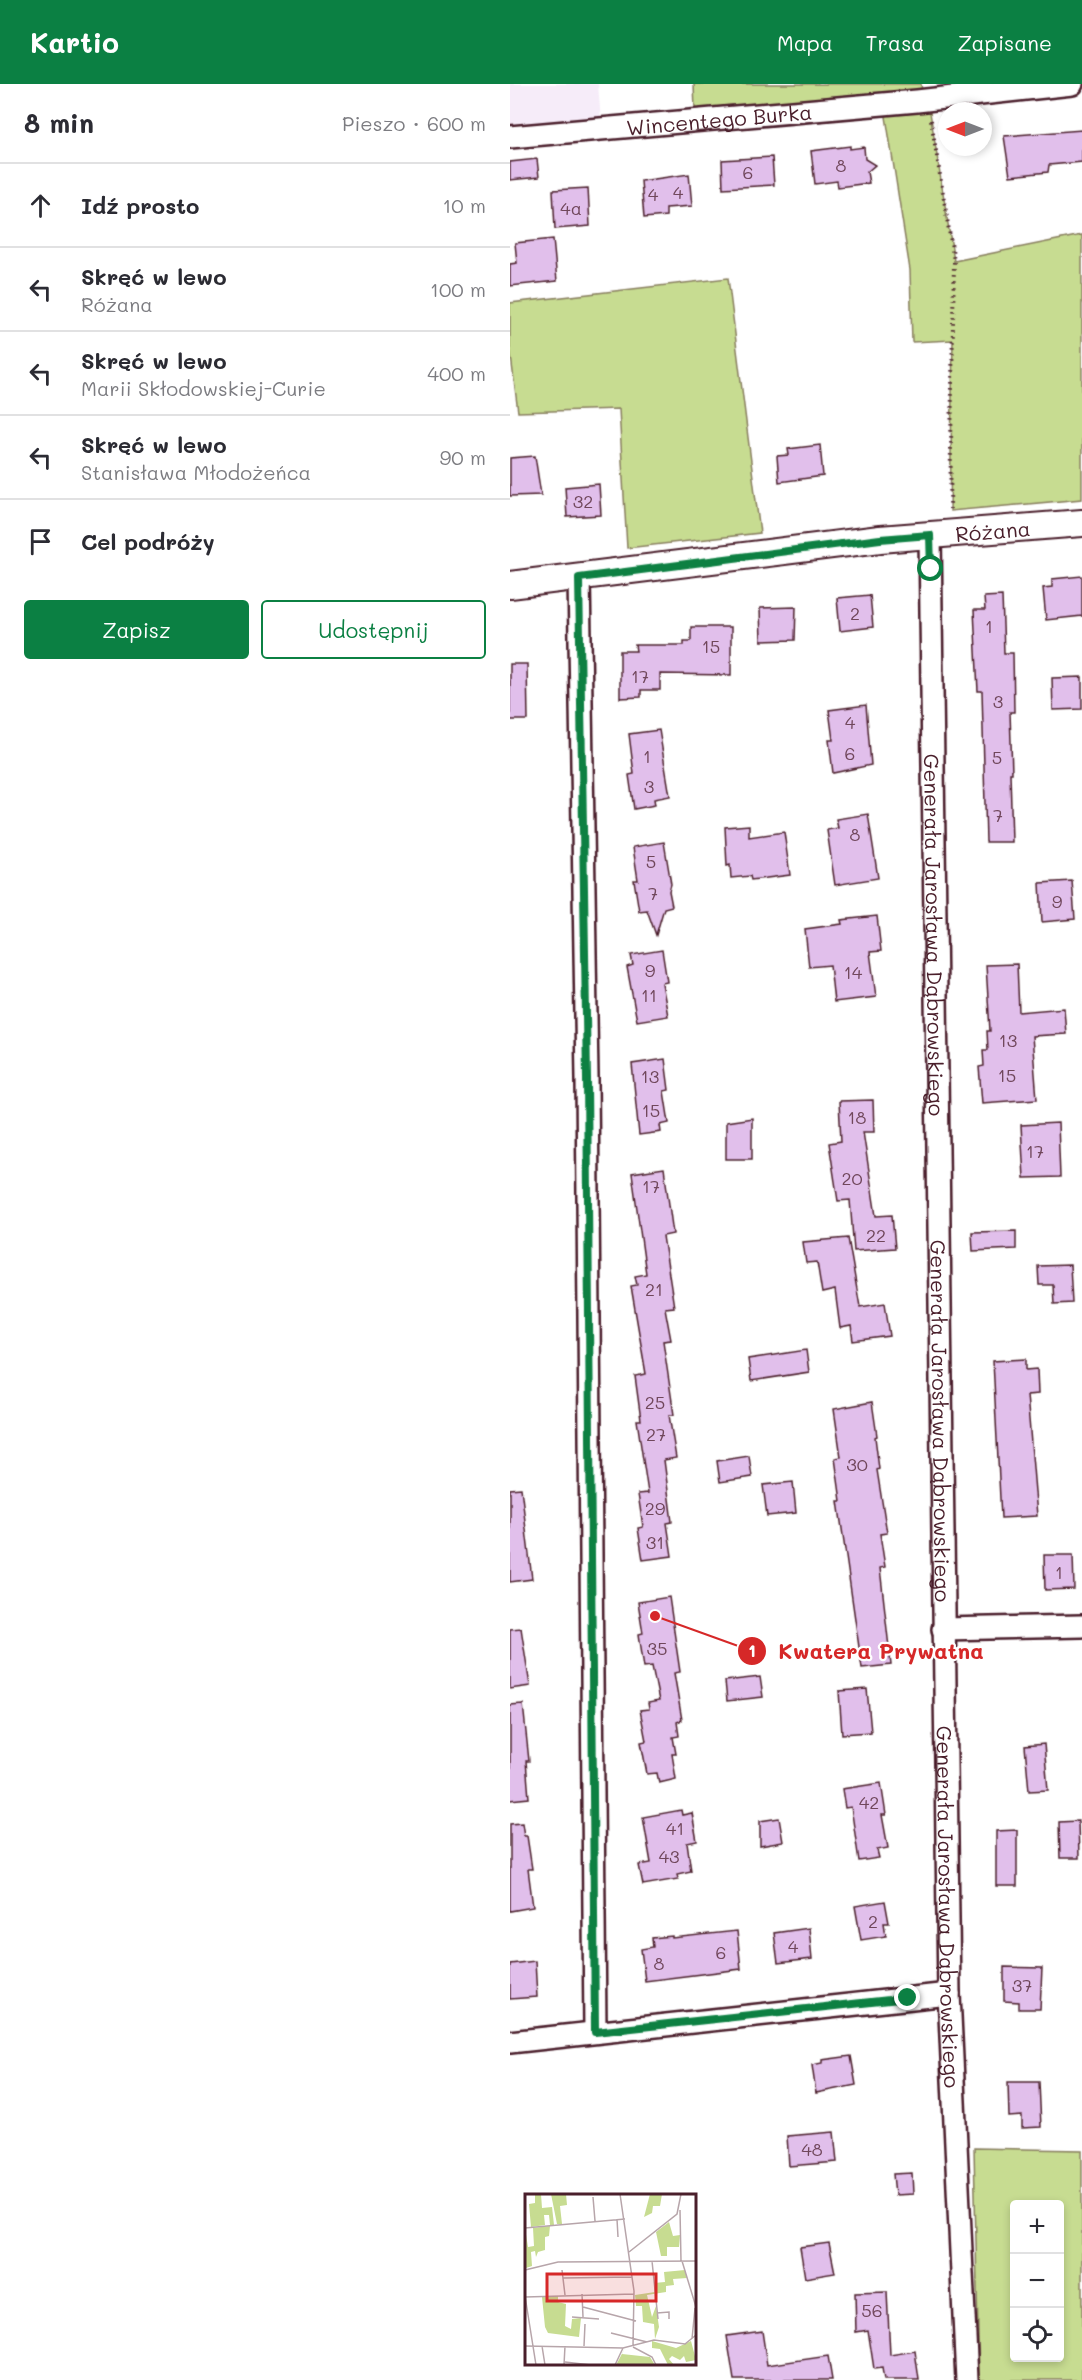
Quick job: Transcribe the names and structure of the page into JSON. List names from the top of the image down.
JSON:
{
  "streets": {
    "street": ["Wincentego Burka", "Różana", "Generała Jarosława Dąbrowskiego"]
  },
  "crossings": [
    ["Różana", "Generała Jarosława Dąbrowskiego"]
  ],
  "places": ["Kwatera Prywatna"],
  "house_numbers": [
    "8",
    "6",
    "4",
    "4",
    "4a",
    "32",
    "2",
    "1",
    "15",
    "17",
    "3",
    "4",
    "6",
    "1",
    "5",
    "3",
    "7",
    "8",
    "5",
    "7",
    "9",
    "9",
    "14",
    "11",
    "13",
    "15",
    "13",
    "15",
    "18",
    "17",
    "20",
    "17",
    "22",
    "21",
    "25",
    "27",
    "30",
    "29",
    "31",
    "1",
    "35",
    "42",
    "41",
    "43",
    "2",
    "4",
    "6",
    "8",
    "37",
    "48",
    "56"
  ],
  "north": "left",
  "page": {
    "header": "Kartio",
    "nav": ["Mapa", "Trasa", "Zapisane"],
    "heading": ["8 min", "Pieszo · 600 m"],
    "list": [
      ["Idź prosto", "10 m"],
      ["Skręć w lewo", "Różana", "100 m"],
      ["Skręć w lewo", "Marii Skłodowskiej-Curie", "400 m"],
      ["Skręć w lewo", "Stanisława Młodożeńca", "90 m"],
      "Cel podróży"
    ],
    "buttons": ["Zapisz", "Udostępnij"],
    "map_buttons": ["+", "−"]
  }
}
